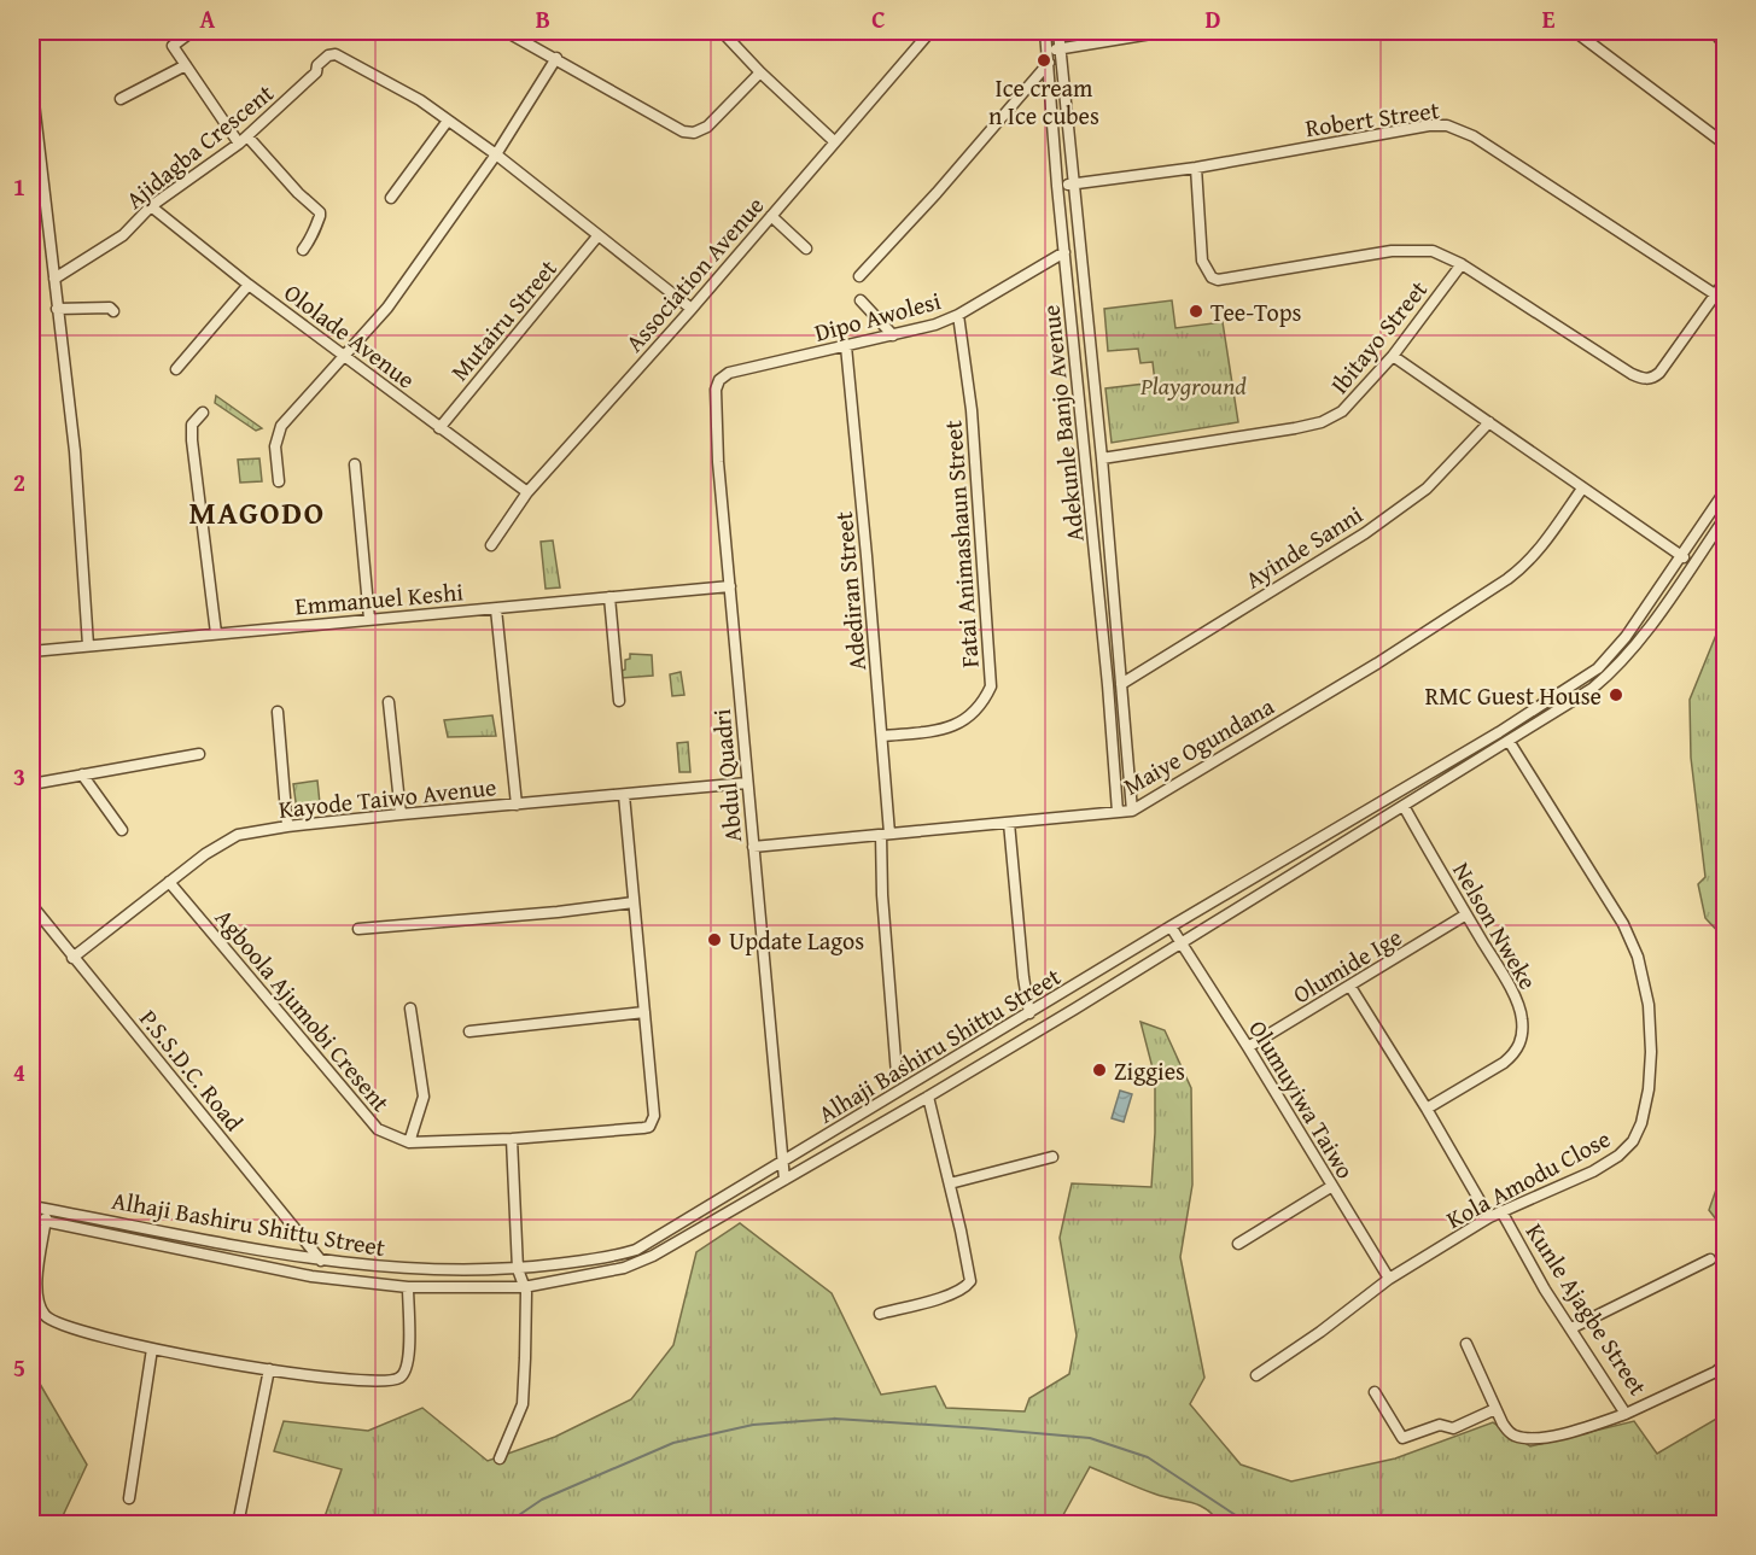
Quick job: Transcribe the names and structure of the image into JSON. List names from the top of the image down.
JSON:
{
  "streets": {
    "street": [
      "Robert Street",
      "Ajidagba Crescent",
      "Association Avenue",
      "Dipo Awolesi",
      "Mutairu Street",
      "Ololade Avenue",
      "Ibitayo Street",
      "Adekunle Banjo Avenue",
      "Fatai Animashaun Street",
      "Ayinde Sanni",
      "Adediran Street",
      "Emmanuel Keshi",
      "Maiye Ogundana",
      "Abdul Quadri",
      "Kayode Taiwo Avenue",
      "Nelson Nweke",
      "Olumide Ige",
      "Agboola Ajumobi Cresent",
      "Alhaji Bashiru Shittu Street",
      "P.S.S.D.C. Road",
      "Olumuyiwa Taiwo",
      "Kola Amodu Close",
      "Kunle Ajagbe Street"
    ]
  },
  "crossings": [
    ["Robert Street", "Adekunle Banjo Avenue"],
    ["Ajidagba Crescent", "Ololade Avenue"],
    ["Association Avenue", "Ololade Avenue"],
    ["Dipo Awolesi", "Adekunle Banjo Avenue"],
    ["Dipo Awolesi", "Fatai Animashaun Street"],
    ["Dipo Awolesi", "Adediran Street"],
    ["Dipo Awolesi", "Abdul Quadri"],
    ["Mutairu Street", "Ololade Avenue"],
    ["Ibitayo Street", "Adekunle Banjo Avenue"],
    ["Adekunle Banjo Avenue", "Ayinde Sanni"],
    ["Adekunle Banjo Avenue", "Maiye Ogundana"],
    ["Fatai Animashaun Street", "Adediran Street"],
    ["Adediran Street", "Maiye Ogundana"],
    ["Emmanuel Keshi", "Abdul Quadri"],
    ["Maiye Ogundana", "Abdul Quadri"],
    ["Abdul Quadri", "Kayode Taiwo Avenue"],
    ["Abdul Quadri", "Alhaji Bashiru Shittu Street"],
    ["Kayode Taiwo Avenue", "Agboola Ajumobi Cresent"],
    ["Kayode Taiwo Avenue", "P.S.S.D.C. Road"],
    ["Nelson Nweke", "Olumide Ige"],
    ["Nelson Nweke", "Alhaji Bashiru Shittu Street"],
    ["Olumide Ige", "Olumuyiwa Taiwo"],
    ["Alhaji Bashiru Shittu Street", "P.S.S.D.C. Road"],
    ["Alhaji Bashiru Shittu Street", "Olumuyiwa Taiwo"],
    ["Alhaji Bashiru Shittu Street", "Kola Amodu Close"],
    ["Olumuyiwa Taiwo", "Kola Amodu Close"],
    ["Kola Amodu Close", "Kunle Ajagbe Street"]
  ],
  "districts": ["MAGODO"],
  "parks": ["Playground"],
  "places": [
    "Ice cream n Ice cubes",
    "Tee-Tops",
    "RMC Guest House",
    "Update Lagos",
    "Ziggies"
  ],
  "grid": {
    "columns": [
      "A",
      "B",
      "C",
      "D",
      "E"
    ],
    "rows": [
      "1",
      "2",
      "3",
      "4",
      "5"
    ]
  }
}
